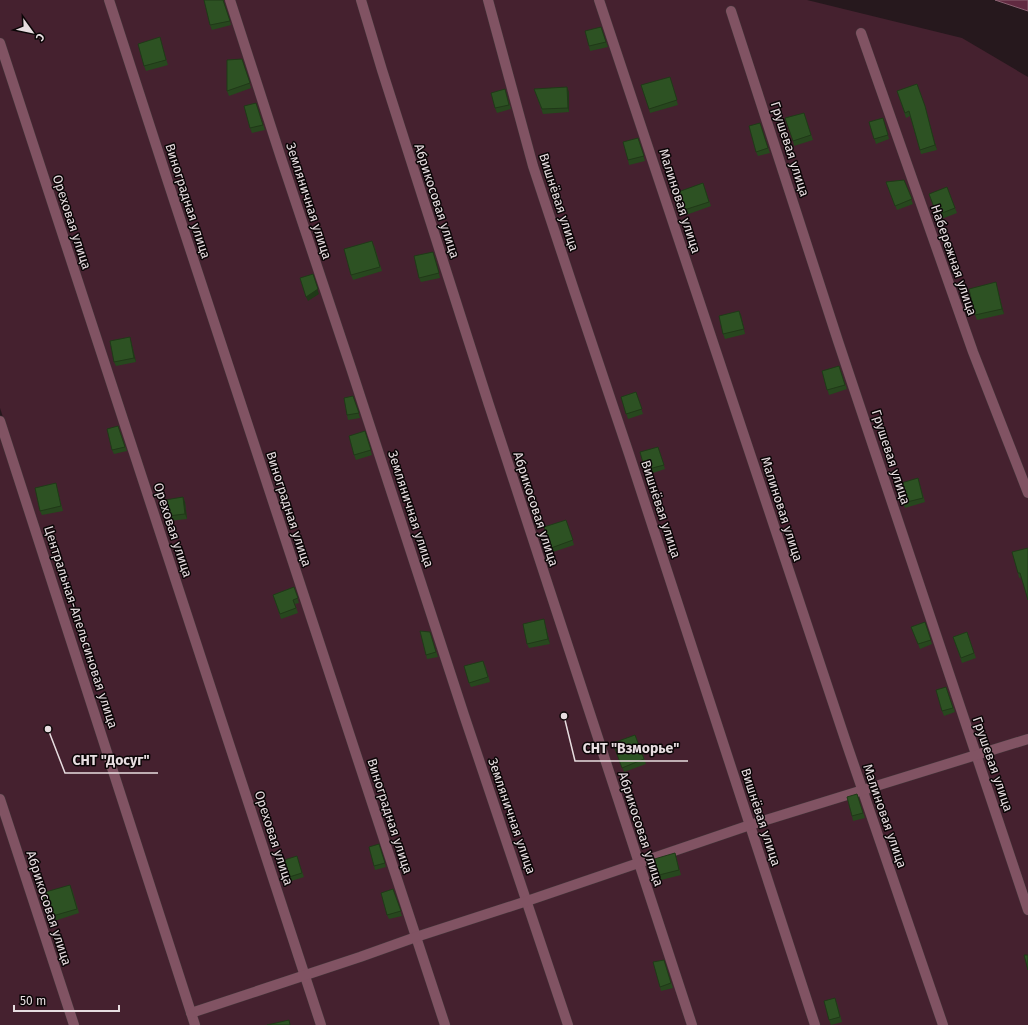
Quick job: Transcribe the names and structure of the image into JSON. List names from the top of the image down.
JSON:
{
  "streets": {
    "lane": [
      "Грушевая улица",
      "Виноградная улица",
      "Земляничная улица",
      "Абрикосовая улица",
      "Малиновая улица",
      "Вишнёвая улица",
      "Ореховая улица",
      "Набережная улица",
      "Центральная-Апельсиновая улица"
    ]
  },
  "places": ["СНТ \"Взморье\"", "СНТ \"Досуг\""],
  "scale_bar": "50 m",
  "north": "bottom right"
}
